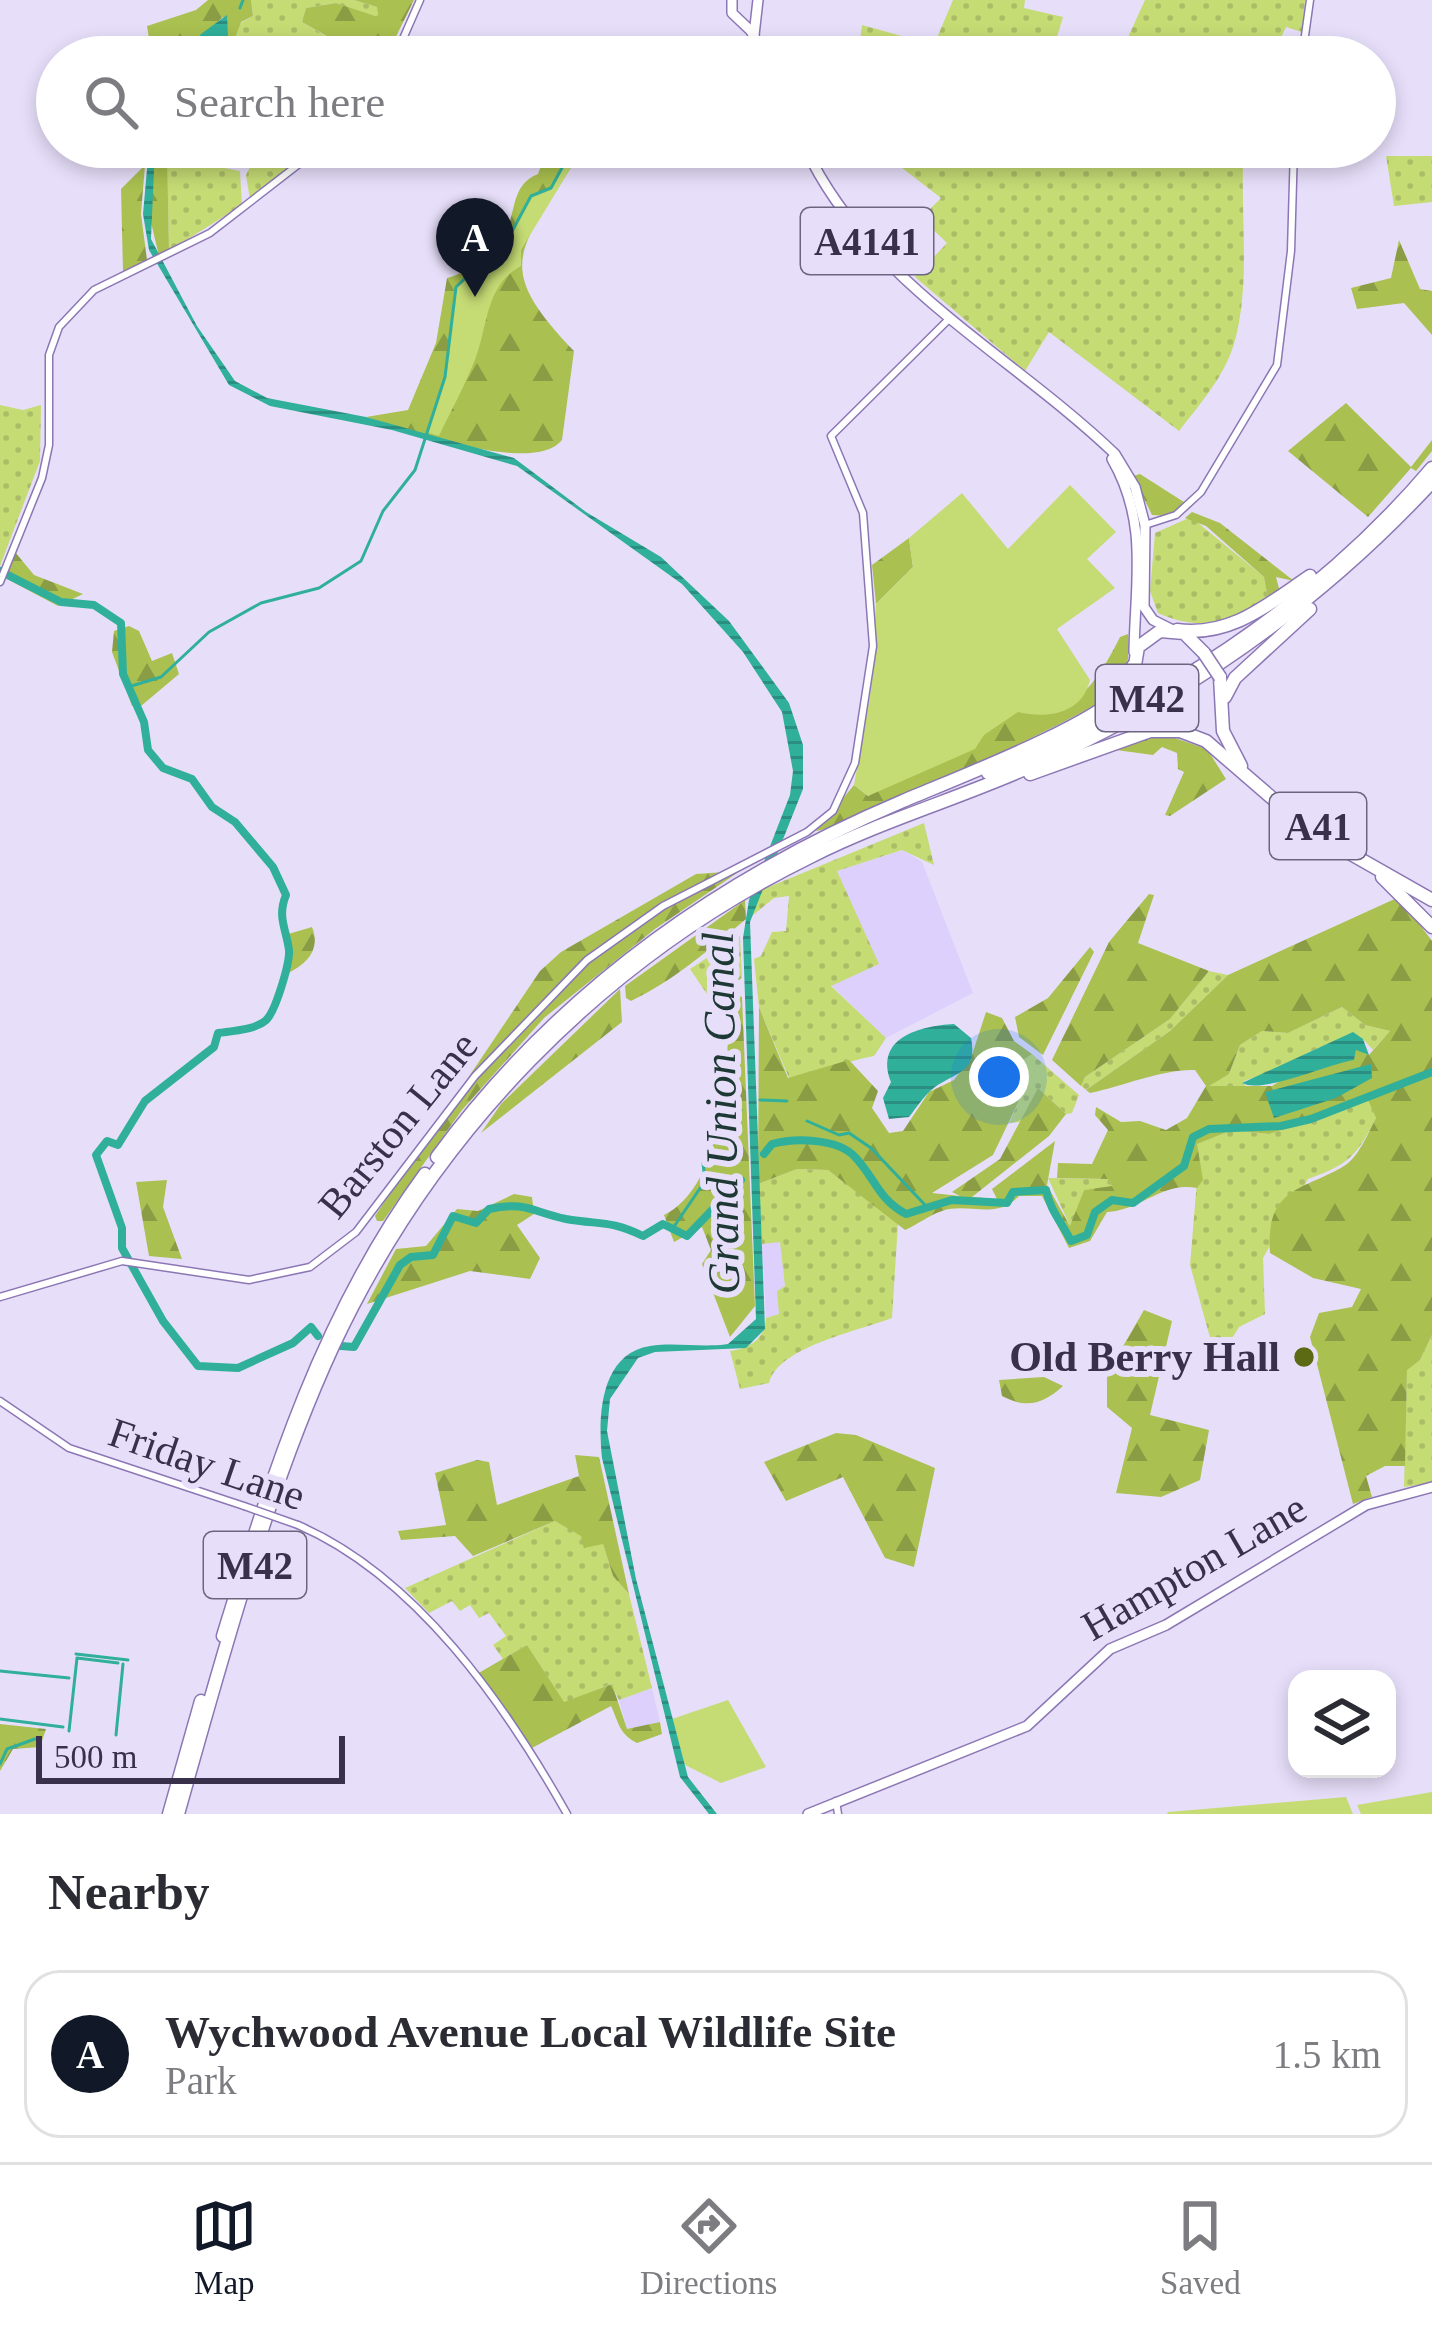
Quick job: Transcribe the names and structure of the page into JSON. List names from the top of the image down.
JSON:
{
  "streets": {
    "highway": ["M42", "A41"],
    "main road": ["A4141", "Hampton Lane"],
    "street": ["Barston Lane", "Friday Lane"]
  },
  "crossings": [
    ["A4141", "A41"],
    ["A4141", "Barston Lane"]
  ],
  "water": ["Grand Union Canal"],
  "places": ["Old Berry Hall"],
  "scale_bar": "500 m",
  "page": {
    "search": "Search here",
    "pins": "A",
    "scale": "500 m",
    "heading": "Nearby",
    "list": [
      {
        "mark": "A",
        "name": "Wychwood Avenue Local Wildlife Site",
        "note": "Park",
        "value": "1.5 km"
      }
    ],
    "nav": ["Map", "Directions", "Saved"]
  }
}
